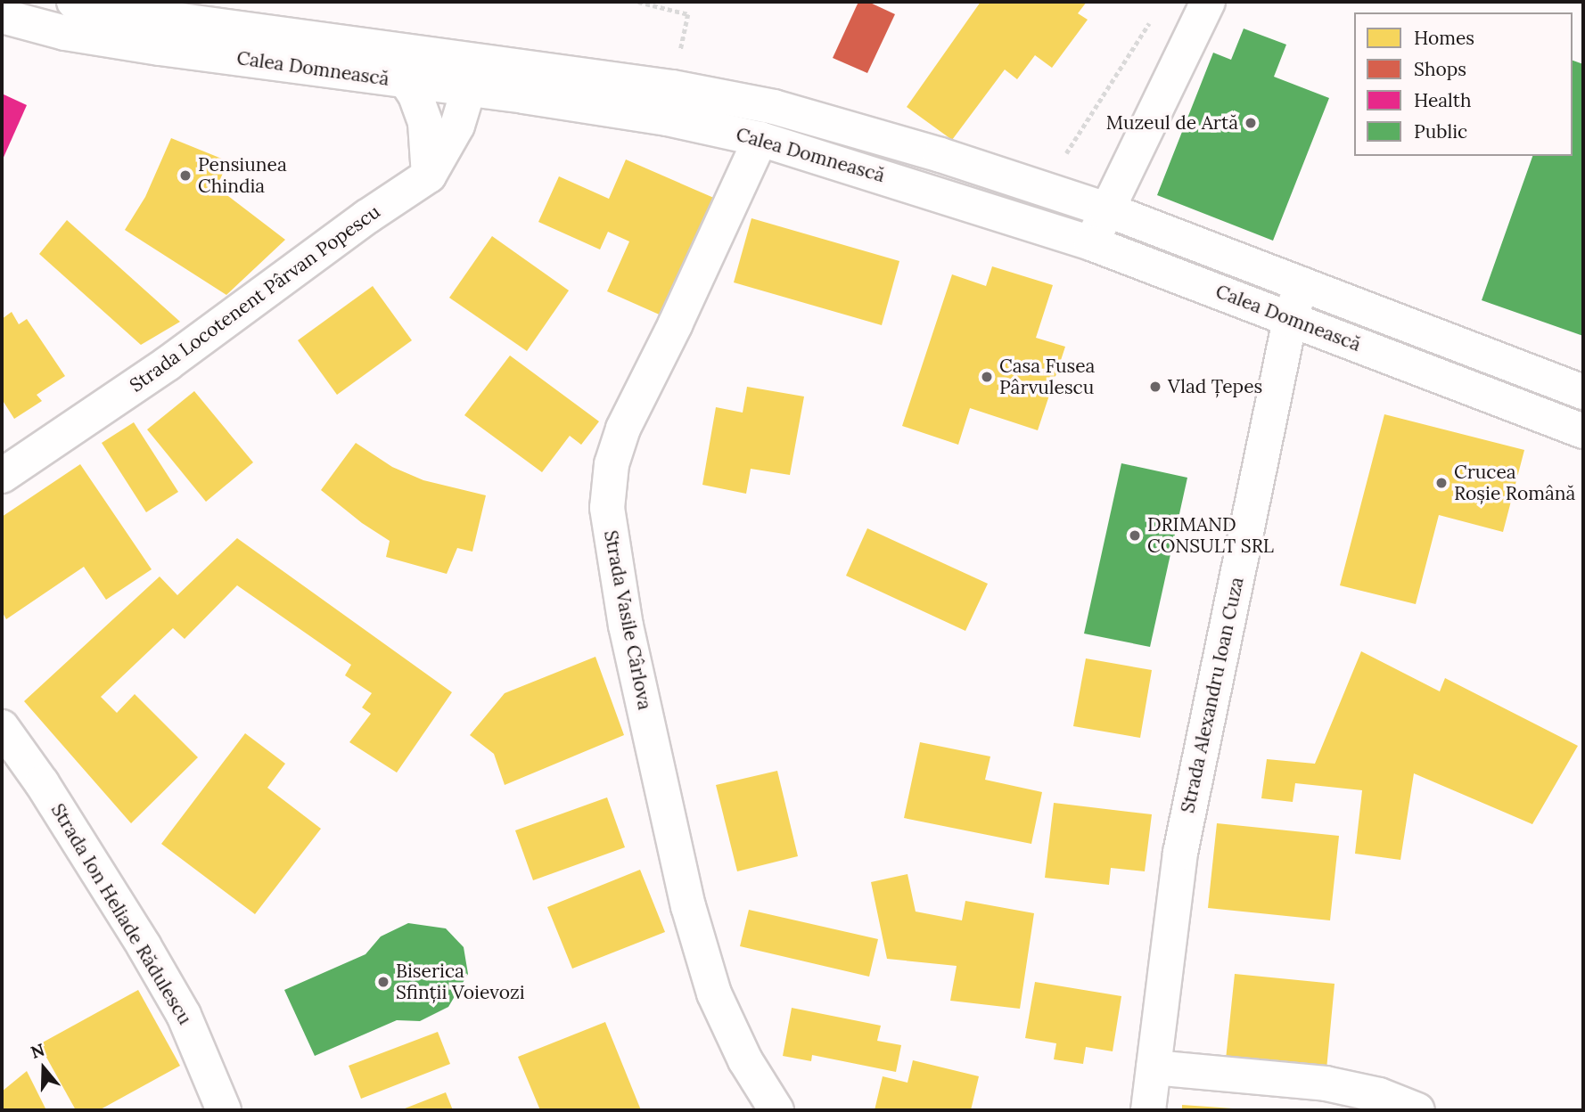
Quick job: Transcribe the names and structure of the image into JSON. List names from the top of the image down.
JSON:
{
  "streets": {
    "street": [
      "Calea Domnească",
      "Strada Locotenent Pârvan Popescu",
      "Strada Vasile Cârlova",
      "Strada Alexandru Ioan Cuza",
      "Strada Ion Heliade Rădulescu"
    ]
  },
  "crossings": [
    ["Calea Domnească", "Strada Locotenent Pârvan Popescu"],
    ["Calea Domnească", "Strada Vasile Cârlova"],
    ["Calea Domnească", "Strada Alexandru Ioan Cuza"]
  ],
  "places": [
    "Muzeul de Artă",
    "Pensiunea Chindia",
    "Casa Fusea Pârvulescu",
    "Vlad Țepes",
    "Crucea Roșie Română",
    "DRIMAND CONSULT SRL",
    "Biserica Sfinții Voievozi"
  ],
  "legend": [
    "Homes",
    "Shops",
    "Health",
    "Public"
  ],
  "north": "top"
}
